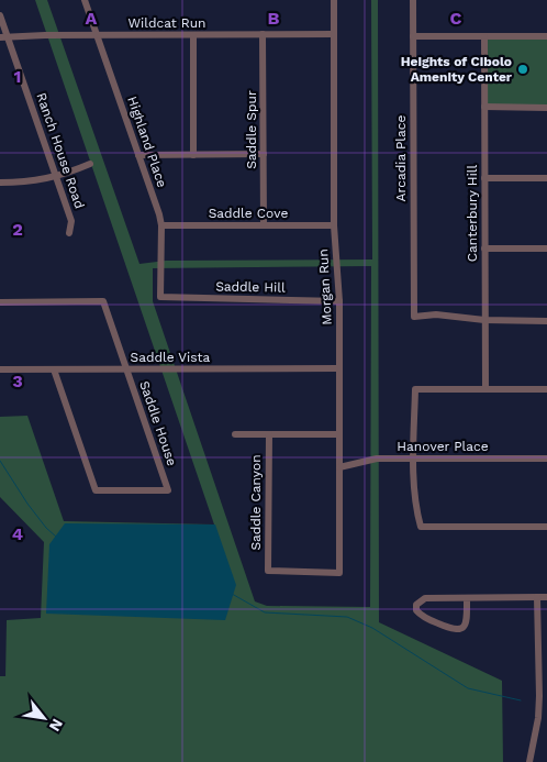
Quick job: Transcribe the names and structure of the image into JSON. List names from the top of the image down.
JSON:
{
  "streets": {
    "street": [
      "Wildcat Run",
      "Saddle Spur",
      "Highland Place",
      "Ranch House Road",
      "Arcadia Place",
      "Saddle Cove",
      "Canterbury Hill",
      "Saddle Hill",
      "Morgan Run",
      "Saddle Vista",
      "Saddle House",
      "Hanover Place",
      "Saddle Canyon"
    ]
  },
  "crossings": [
    ["Wildcat Run", "Saddle Spur"],
    ["Wildcat Run", "Highland Place"],
    ["Wildcat Run", "Ranch House Road"],
    ["Wildcat Run", "Morgan Run"],
    ["Saddle Spur", "Saddle Cove"],
    ["Highland Place", "Saddle Cove"],
    ["Highland Place", "Saddle Hill"],
    ["Arcadia Place", "Canterbury Hill"],
    ["Saddle Cove", "Morgan Run"],
    ["Saddle Hill", "Morgan Run"],
    ["Morgan Run", "Saddle Vista"],
    ["Morgan Run", "Hanover Place"],
    ["Morgan Run", "Saddle Canyon"],
    ["Saddle Vista", "Saddle House"]
  ],
  "places": ["Heights of Cibolo Amenity Center"],
  "north": "bottom right",
  "grid": {
    "columns": ["A", "B", "C"],
    "rows": [
      "1",
      "2",
      "3",
      "4"
    ]
  }
}
